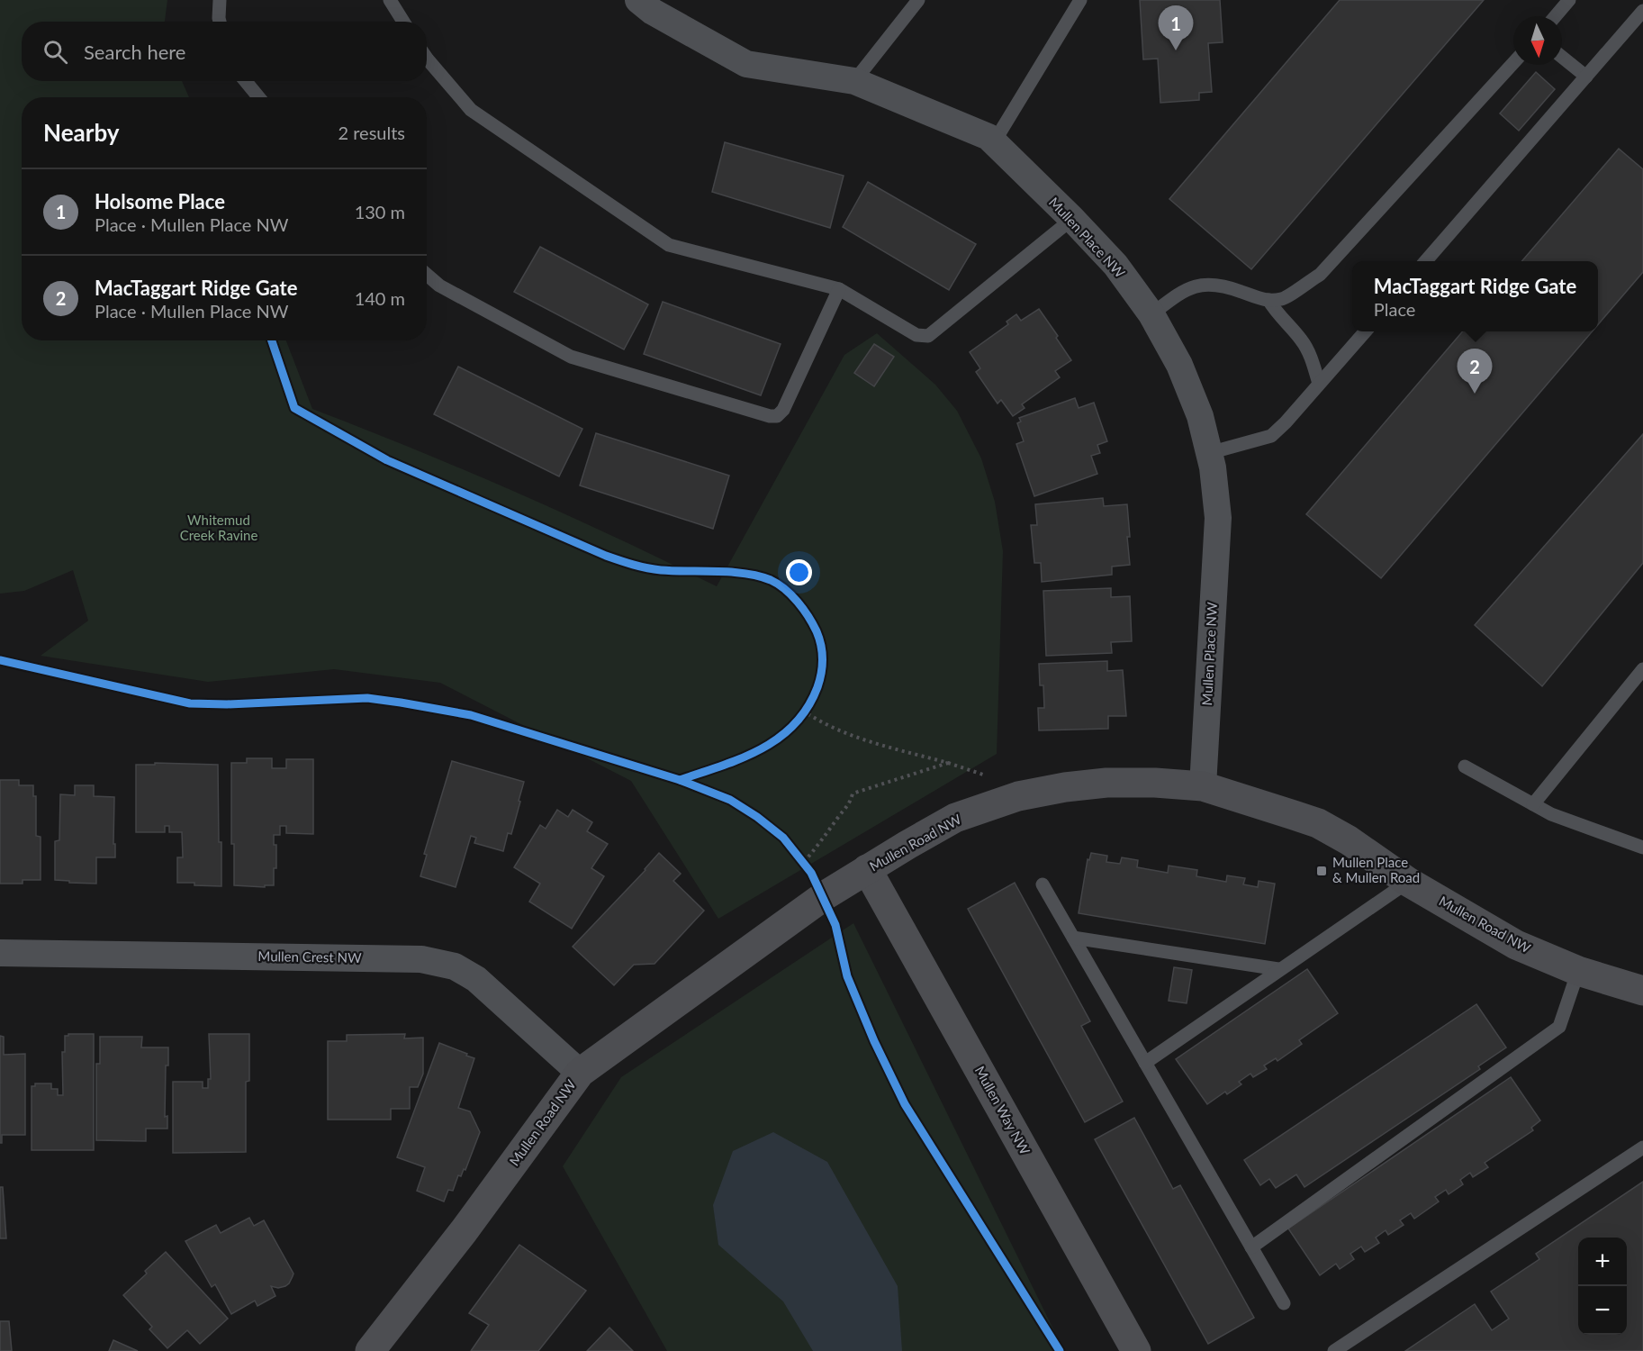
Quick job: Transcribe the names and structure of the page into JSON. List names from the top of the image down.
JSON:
{
  "streets": {
    "street": [
      "Mullen Place NW",
      "Mullen Road NW",
      "Mullen Crest NW",
      "Mullen Way NW"
    ]
  },
  "crossings": [
    ["Mullen Place NW", "Mullen Road NW"],
    ["Mullen Road NW", "Mullen Crest NW"],
    ["Mullen Road NW", "Mullen Way NW"]
  ],
  "parks": ["Whitemud Creek Ravine"],
  "places": {
    "transit": ["Mullen Place & Mullen Road"]
  },
  "north": "bottom",
  "page": {
    "pins": ["1", "2"],
    "search": "Search here",
    "heading": ["Nearby", "2 results"],
    "list": [
      {
        "mark": "1",
        "name": "Holsome Place",
        "note": "Place · Mullen Place NW",
        "value": "130 m"
      },
      {
        "mark": "2",
        "name": "MacTaggart Ridge Gate",
        "note": "Place · Mullen Place NW",
        "value": "140 m"
      }
    ],
    "popup": ["MacTaggart Ridge Gate", "Place"],
    "map_buttons": ["+", "−"]
  }
}
